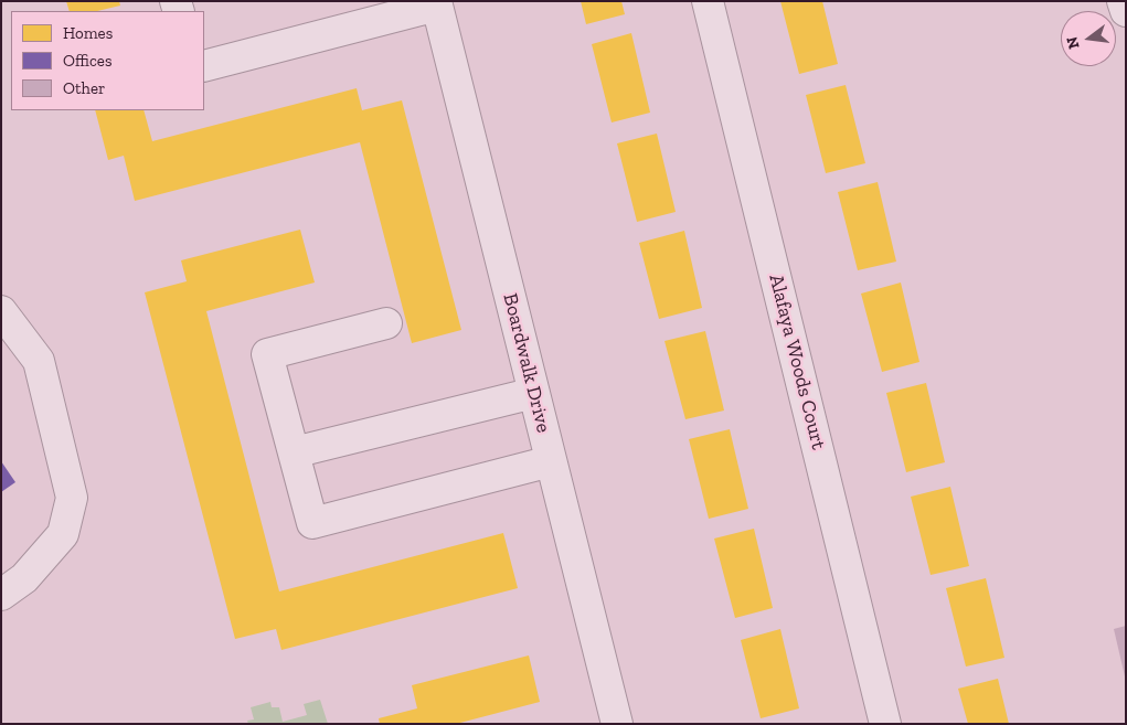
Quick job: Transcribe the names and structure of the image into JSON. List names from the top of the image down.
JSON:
{
  "streets": {
    "street": ["Alafaya Woods Court", "Boardwalk Drive"]
  },
  "legend": ["Homes", "Offices", "Other"],
  "north": "left"
}
